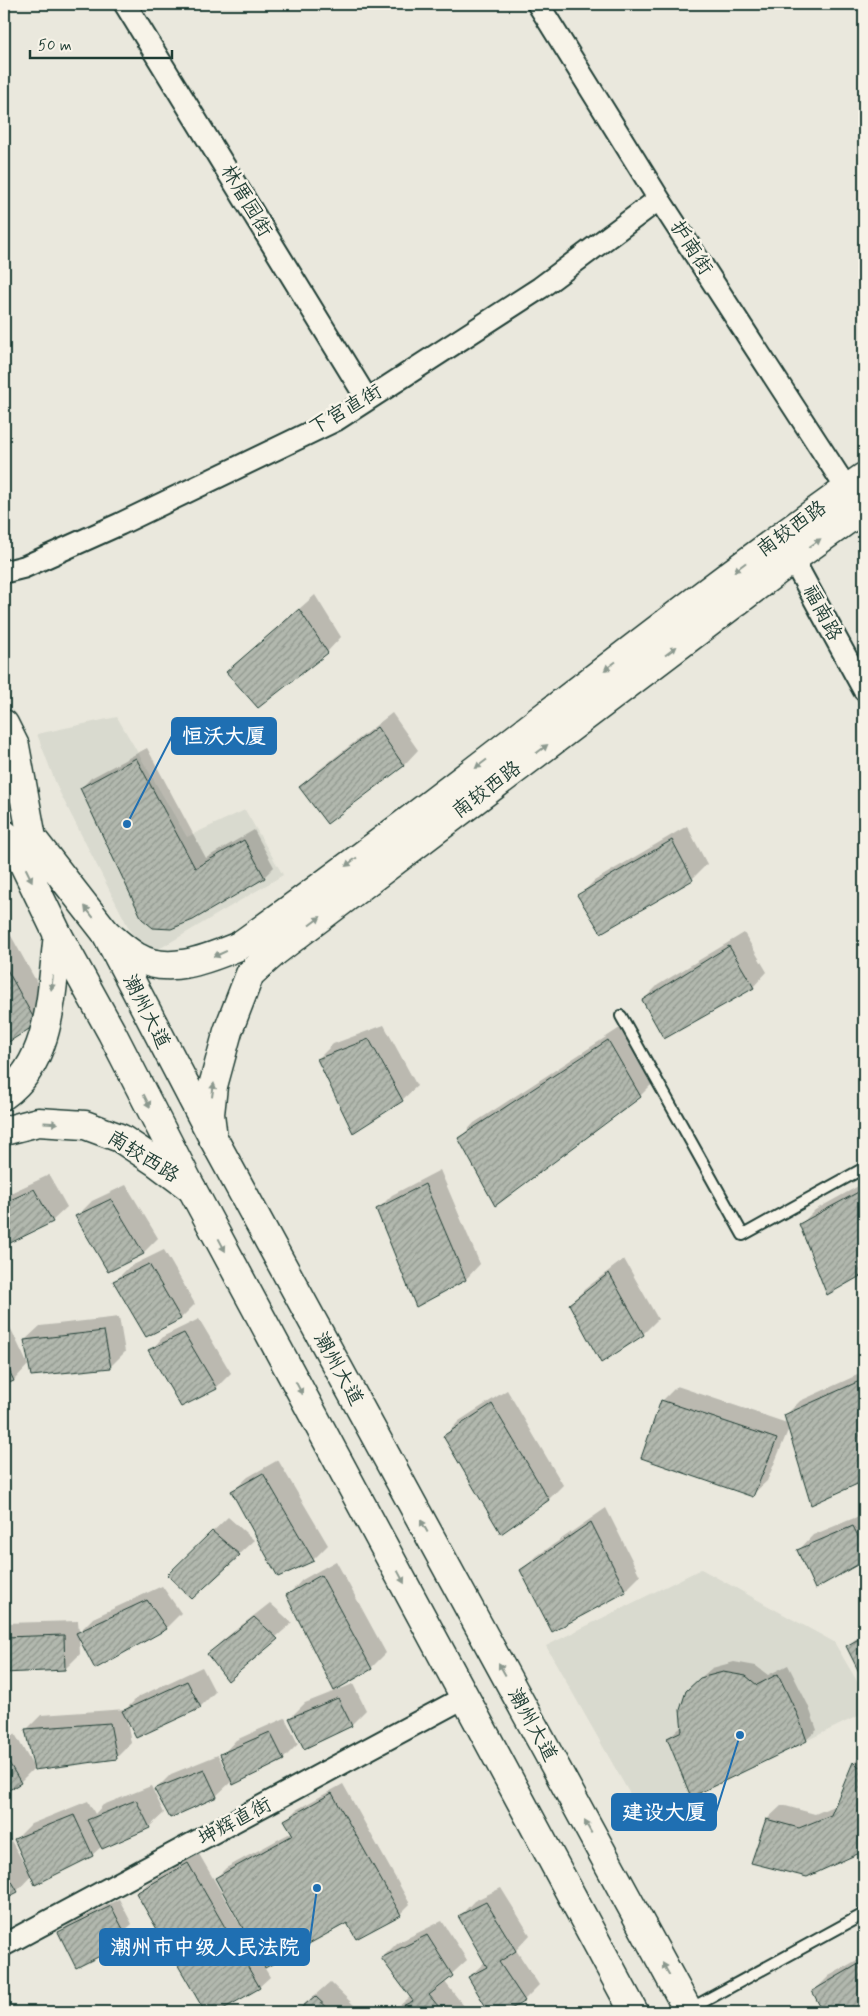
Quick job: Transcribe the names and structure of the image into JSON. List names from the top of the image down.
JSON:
{
  "streets": {
    "main road": ["南较西路", "潮州大道"],
    "street": [
      "林厝园街",
      "护南街",
      "下宫直街",
      "福南路",
      "坤辉直街"
    ]
  },
  "crossings": [
    ["林厝园街", "下宫直街"],
    ["护南街", "下宫直街"],
    ["护南街", "南较西路"],
    ["南较西路", "福南路"],
    ["南较西路", "潮州大道"],
    ["潮州大道", "坤辉直街"]
  ],
  "places": ["恒沃大厦", "建设大厦", "潮州市中级人民法院"],
  "scale_bar": "50 m"
}
